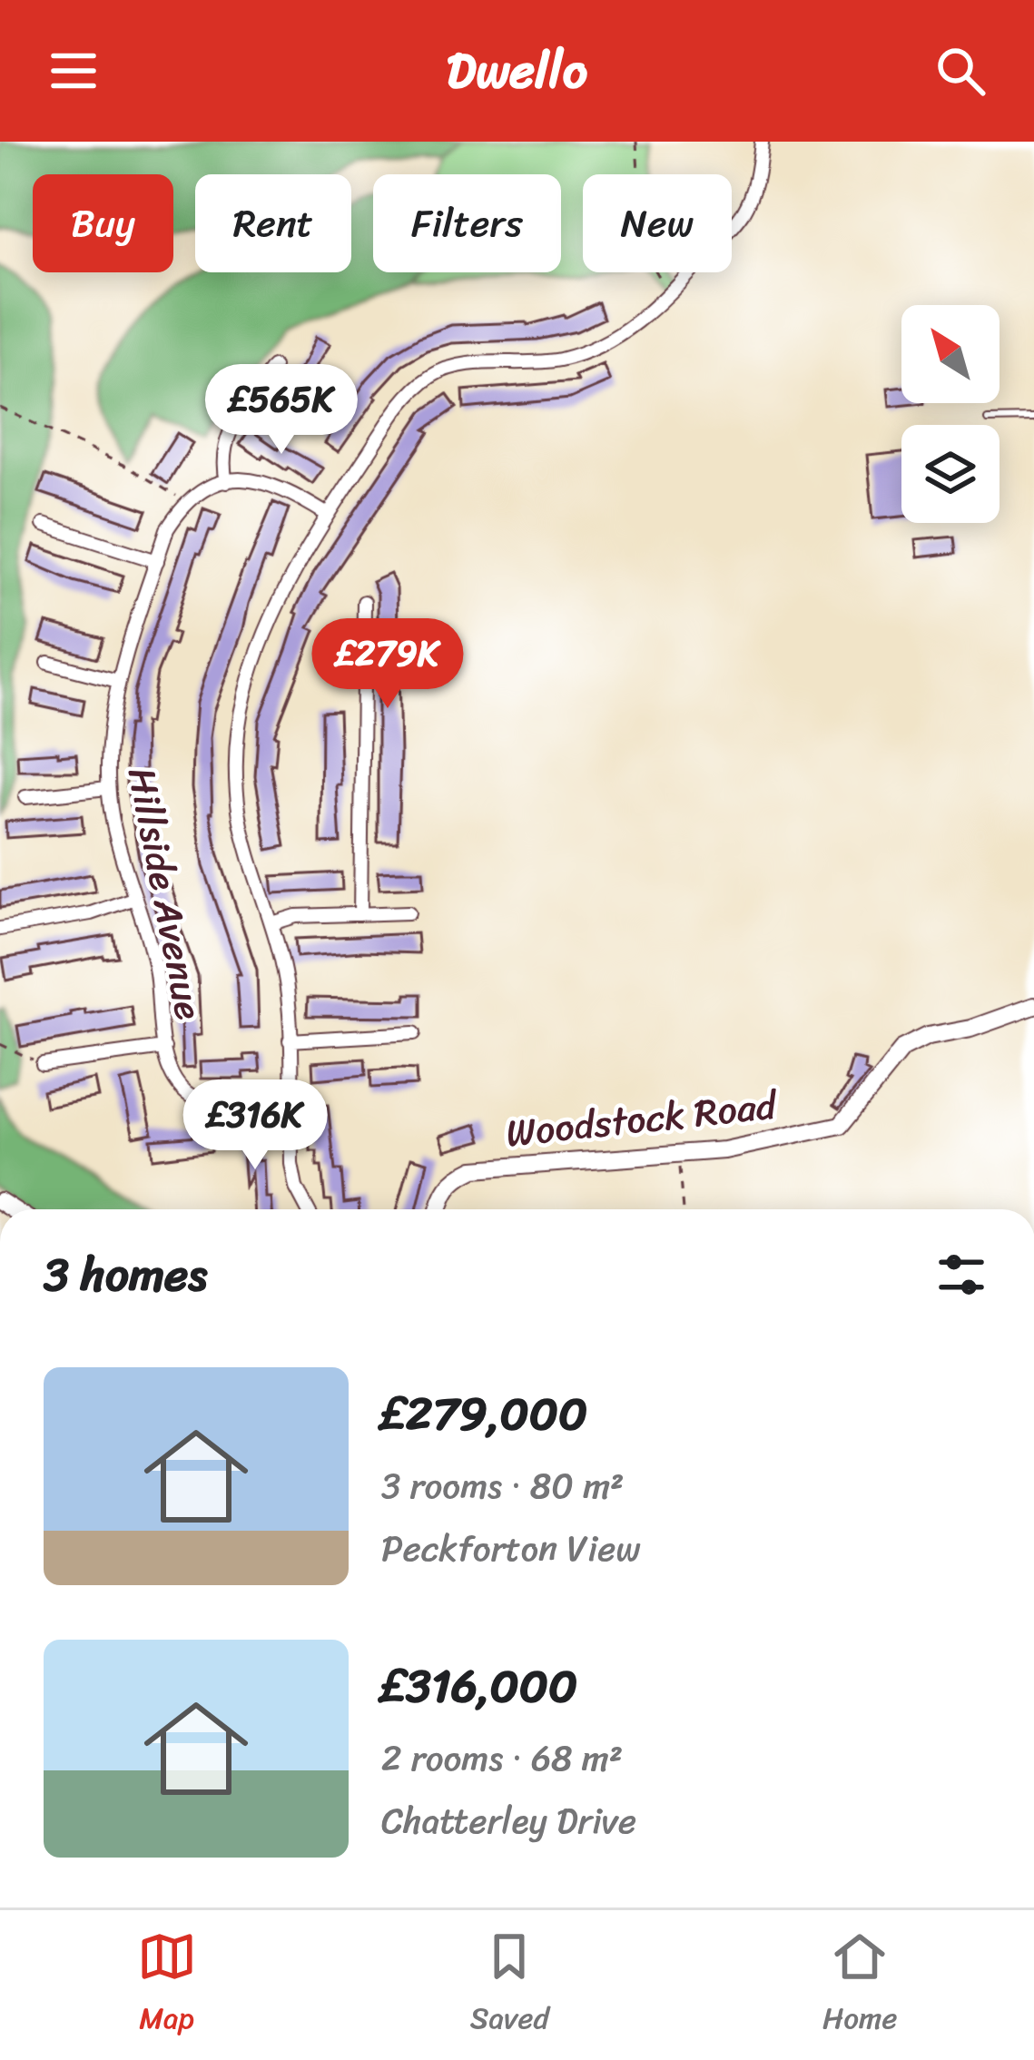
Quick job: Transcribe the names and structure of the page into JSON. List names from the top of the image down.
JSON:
{
  "streets": {
    "street": ["Hillside Avenue", "Woodstock Road"]
  },
  "north": "top left",
  "page": {
    "header": "Dwello",
    "chip": [
      "Buy",
      "Rent",
      "Filters",
      "New"
    ],
    "price": ["£565K", "£279K", "£316K"],
    "heading": "3 homes",
    "list": [
      {
        "name": "£279,000",
        "note": "3 rooms · 80 m² · Peckforton View"
      },
      {
        "name": "£316,000",
        "note": "2 rooms · 68 m² · Chatterley Drive"
      }
    ],
    "tabs": ["Map", "Saved", "Home"]
  }
}
